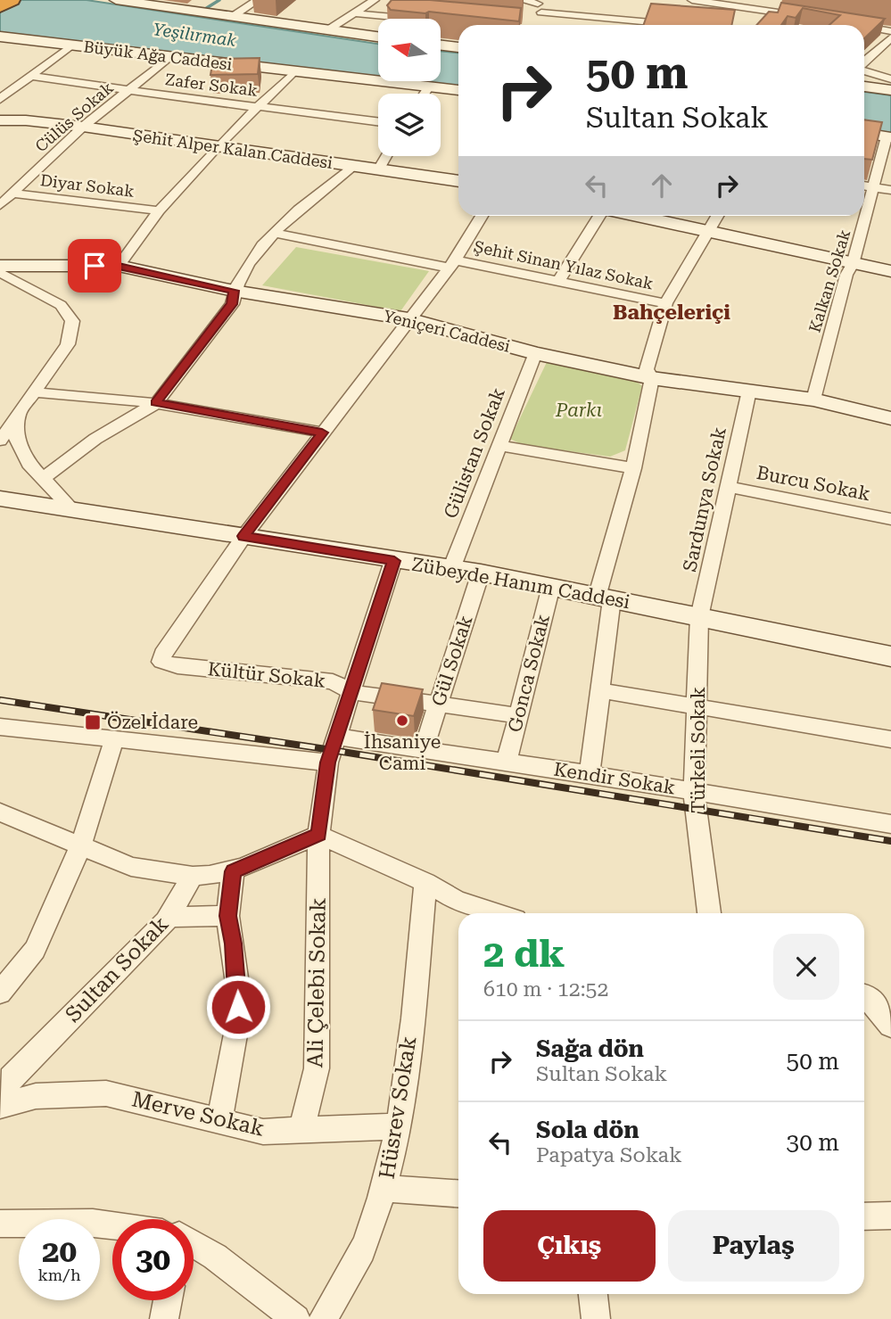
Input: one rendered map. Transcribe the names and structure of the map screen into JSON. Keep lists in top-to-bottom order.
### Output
{
  "streets": {
    "street": [
      "Büyük Ağa Caddesi",
      "Zafer Sokak",
      "Cülüs Sokak",
      "Şehit Alper Kalan Caddesi",
      "Diyar Sokak",
      "Şehit Sinan Yılaz Sokak",
      "Kalkan Sokak",
      "Yeniçeri Caddesi",
      "Gülistan Sokak",
      "Burcu Sokak",
      "Sardunya Sokak",
      "Zübeyde Hanım Caddesi",
      "Gül Sokak",
      "Gonca Sokak",
      "Kültür Sokak",
      "Türkeli Sokak",
      "Kendir Sokak",
      "Sultan Sokak",
      "Ali Çelebi Sokak",
      "Hüsrev Sokak",
      "Merve Sokak"
    ]
  },
  "crossings": [
    ["Büyük Ağa Caddesi", "Cülüs Sokak"],
    ["Zafer Sokak", "Cülüs Sokak"],
    ["Cülüs Sokak", "Şehit Alper Kalan Caddesi"],
    ["Cülüs Sokak", "Diyar Sokak"],
    ["Kalkan Sokak", "Yeniçeri Caddesi"],
    ["Yeniçeri Caddesi", "Gülistan Sokak"],
    ["Yeniçeri Caddesi", "Sardunya Sokak"],
    ["Gülistan Sokak", "Zübeyde Hanım Caddesi"],
    ["Burcu Sokak", "Sardunya Sokak"],
    ["Sardunya Sokak", "Zübeyde Hanım Caddesi"],
    ["Sardunya Sokak", "Türkeli Sokak"],
    ["Zübeyde Hanım Caddesi", "Gül Sokak"],
    ["Zübeyde Hanım Caddesi", "Gonca Sokak"],
    ["Zübeyde Hanım Caddesi", "Kültür Sokak"],
    ["Zübeyde Hanım Caddesi", "Türkeli Sokak"],
    ["Zübeyde Hanım Caddesi", "Ali Çelebi Sokak"],
    ["Gül Sokak", "Kültür Sokak"],
    ["Gül Sokak", "Kendir Sokak"],
    ["Gonca Sokak", "Kültür Sokak"],
    ["Gonca Sokak", "Kendir Sokak"],
    ["Kültür Sokak", "Ali Çelebi Sokak"],
    ["Türkeli Sokak", "Kendir Sokak"],
    ["Kendir Sokak", "Ali Çelebi Sokak"],
    ["Sultan Sokak", "Merve Sokak"],
    ["Ali Çelebi Sokak", "Merve Sokak"],
    ["Hüsrev Sokak", "Merve Sokak"]
  ],
  "districts": ["Bahçeleriçi"],
  "water": ["Yeşilırmak"],
  "parks": ["Parkı"],
  "places": {
    "other": ["İhsaniye Cami"],
    "transit": ["Özel İdare"]
  },
  "north": "left",
  "page": {
    "turn": ["50 m", "Sultan Sokak"],
    "heading": ["2 dk", "610 m · 12:52"],
    "list": [
      {
        "name": "Sağa dön",
        "note": "Sultan Sokak",
        "value": "50 m"
      },
      {
        "name": "Sola dön",
        "note": "Papatya Sokak",
        "value": "30 m"
      }
    ],
    "buttons": ["Çıkış", "Paylaş"],
    "speed": "20 km/h",
    "limit": "30"
  }
}
